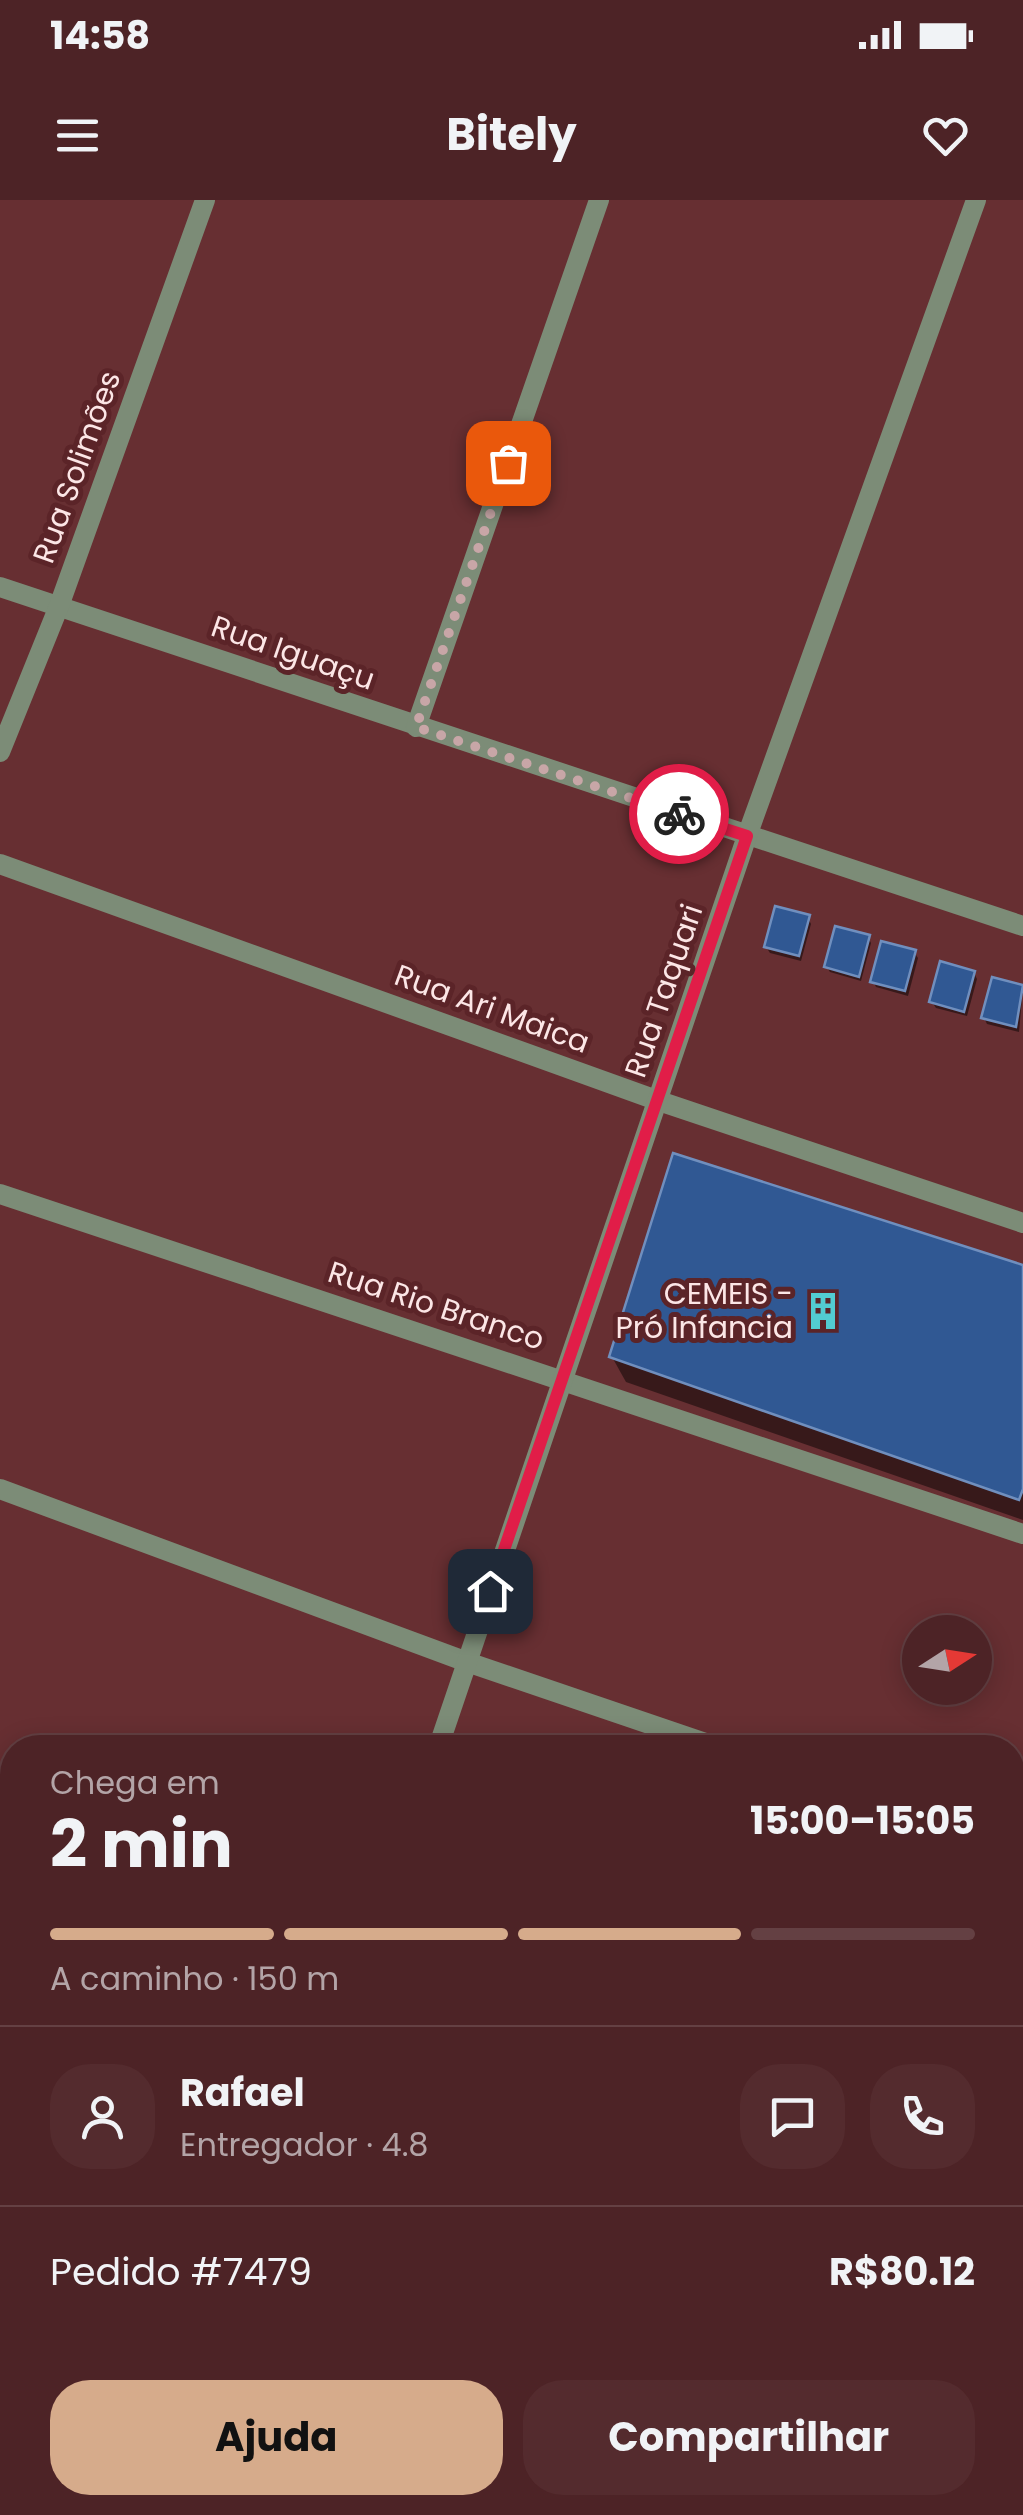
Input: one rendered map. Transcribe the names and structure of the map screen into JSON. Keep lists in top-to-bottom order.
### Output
{
  "streets": {
    "street": [
      "Rua Solimões",
      "Rua Iguaçu",
      "Rua Taquari",
      "Rua Ari Maica",
      "Rua Rio Branco"
    ]
  },
  "crossings": [
    ["Rua Solimões", "Rua Iguaçu"],
    ["Rua Iguaçu", "Rua Taquari"],
    ["Rua Taquari", "Rua Ari Maica"],
    ["Rua Taquari", "Rua Rio Branco"]
  ],
  "places": {
    "building": ["CEMEIS - Pró Infancia"]
  },
  "north": "right",
  "page": {
    "status": "14:58",
    "header": "Bitely",
    "heading": ["2 min", "Chega em", "15:00–15:05"],
    "panel": [
      "Rafael",
      "Entregador · 4.8",
      "Pedido #7479",
      "R$80.12"
    ],
    "bar": "A caminho · 150 m",
    "buttons": ["Ajuda", "Compartilhar"]
  }
}
